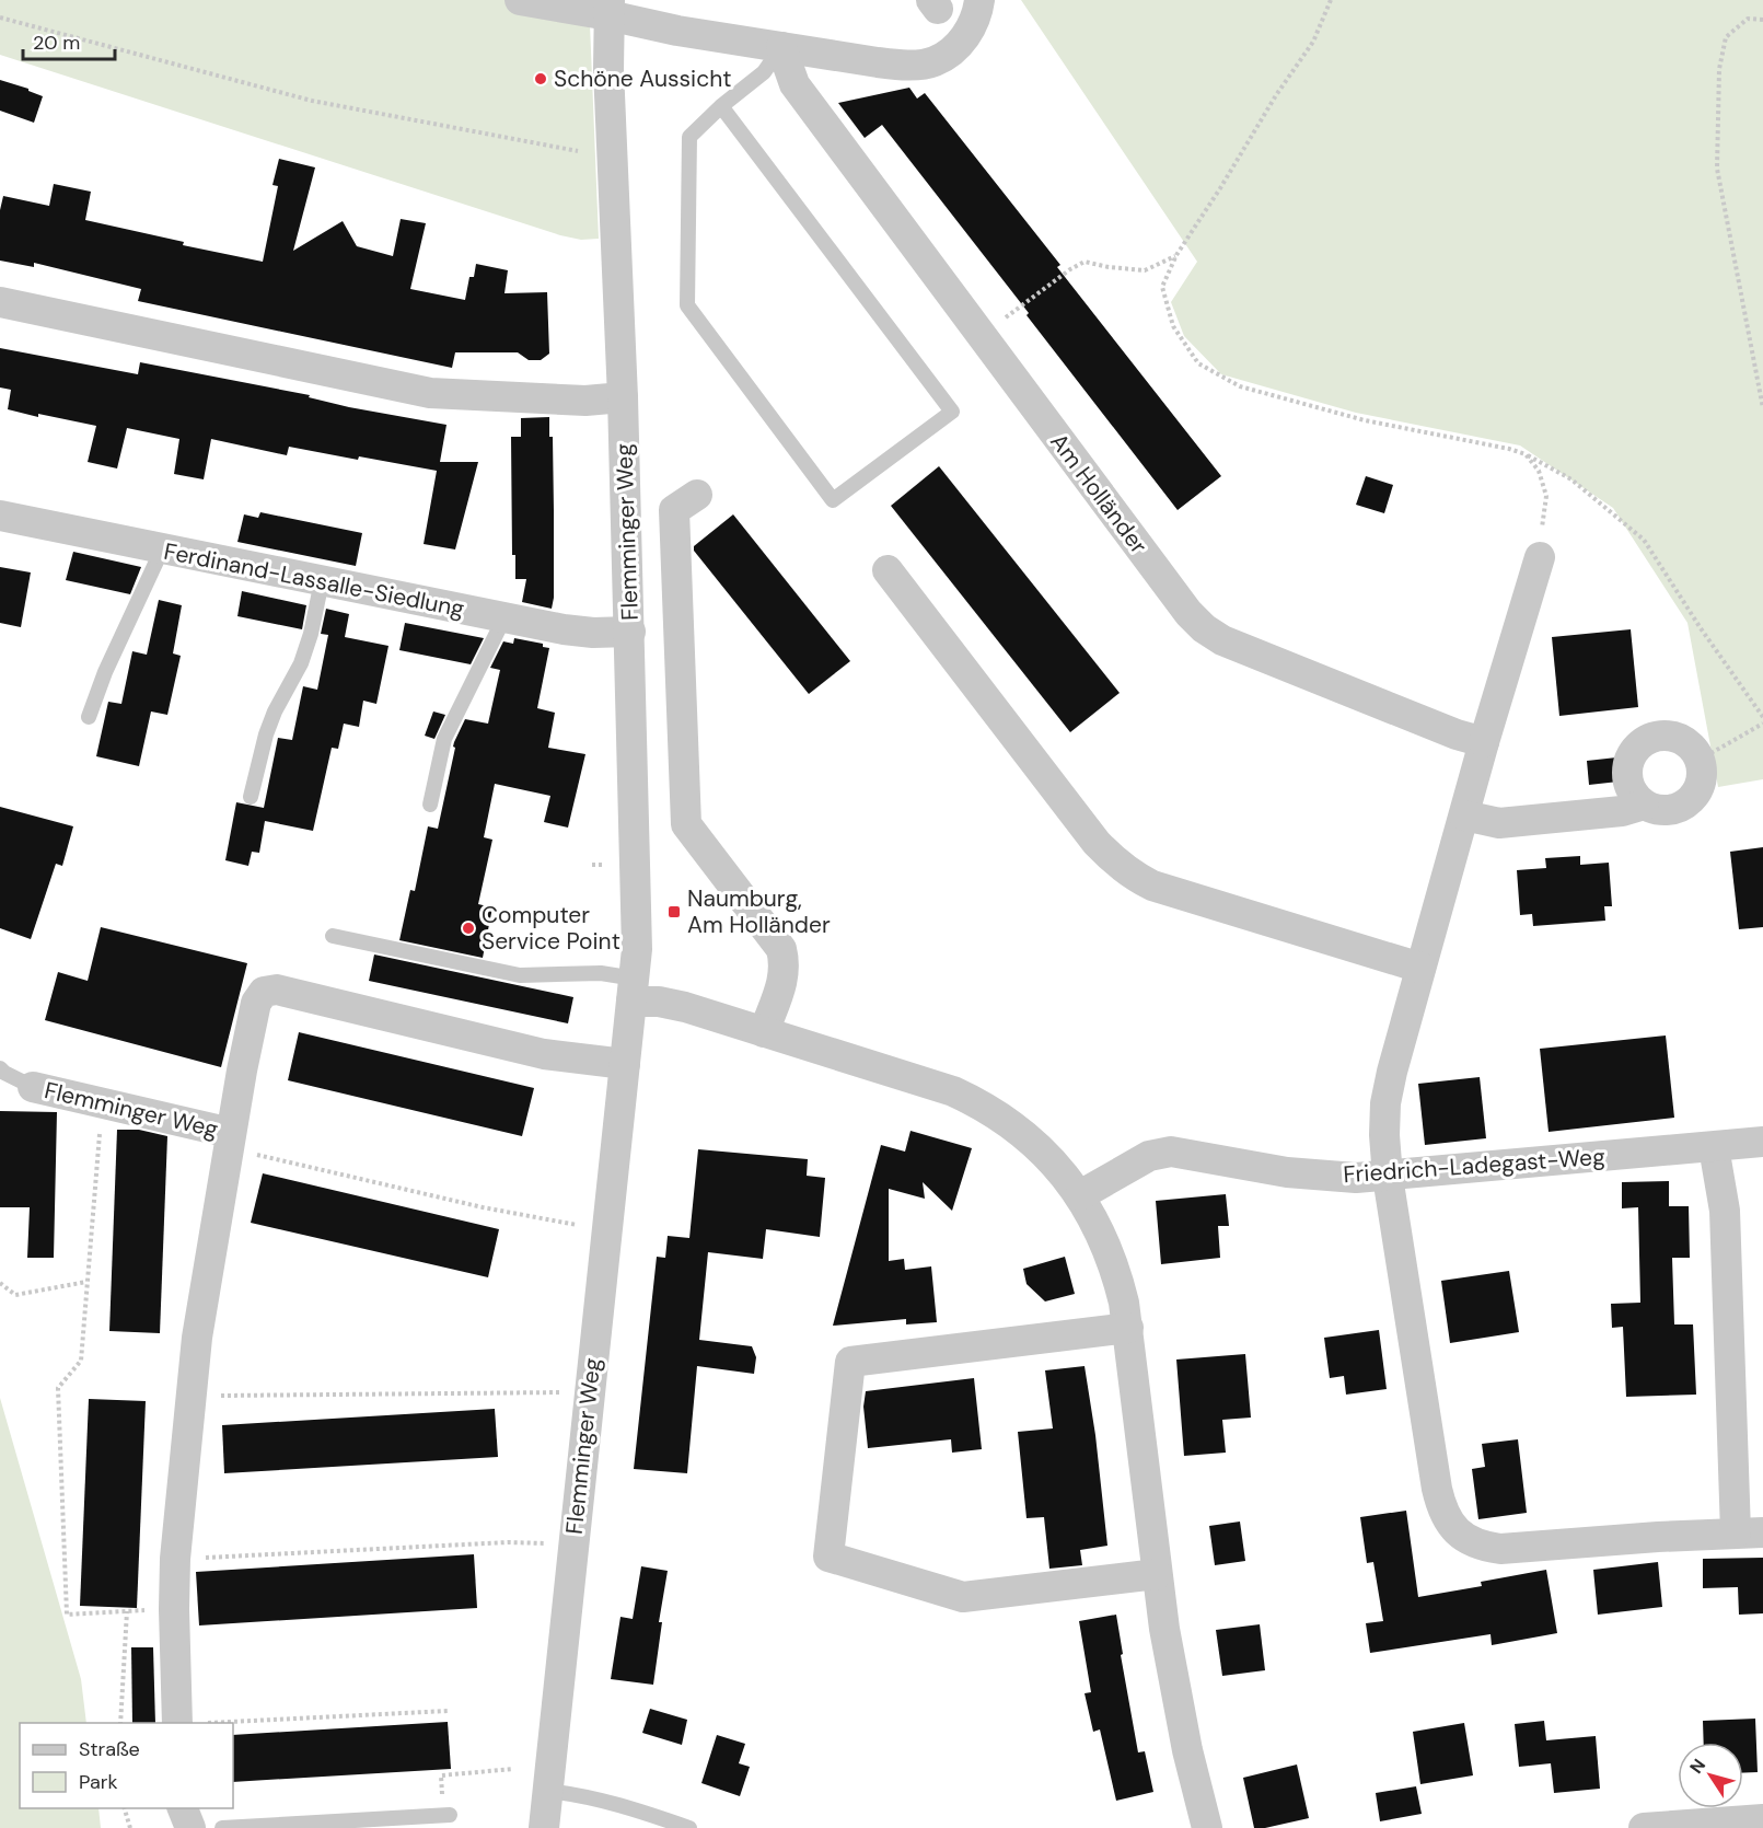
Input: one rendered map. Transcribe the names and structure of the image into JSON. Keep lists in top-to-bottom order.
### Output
{
  "streets": {
    "street": [
      "Am Holländer",
      "Flemminger Weg",
      "Ferdinand-Lassalle-Siedlung",
      "Friedrich-Ladegast-Weg"
    ]
  },
  "crossings": [
    ["Flemminger Weg", "Ferdinand-Lassalle-Siedlung"]
  ],
  "places": {
    "other": ["Schöne Aussicht", "Computer Service Point"],
    "transit": ["Naumburg, Am Holländer"]
  },
  "legend": ["Straße", "Park"],
  "scale_bar": "20 m",
  "north": "top left"
}
